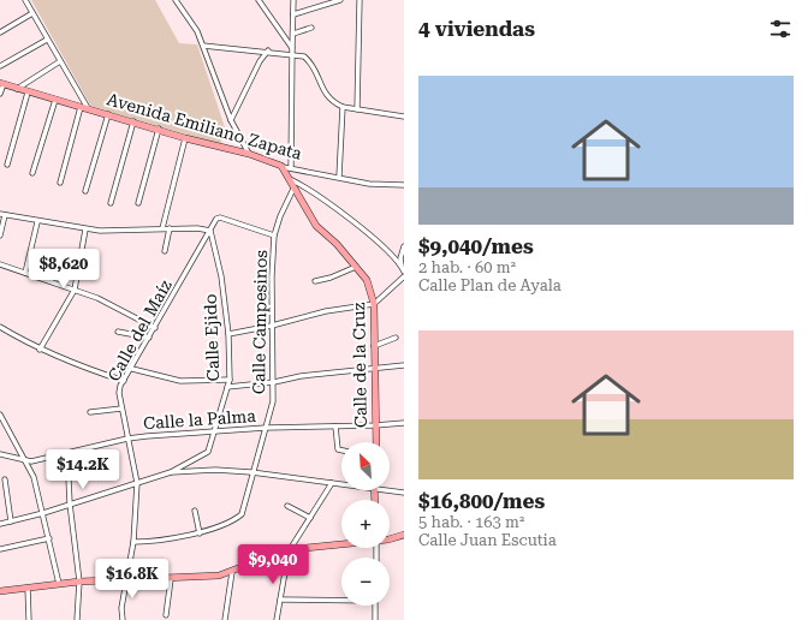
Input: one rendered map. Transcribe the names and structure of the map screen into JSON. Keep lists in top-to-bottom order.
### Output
{
  "streets": {
    "main road": ["Avenida Emiliano Zapata", "Calle de la Cruz"],
    "street": [
      "Calle Campesinos",
      "Calle del Maíz",
      "Calle Ejido",
      "Calle la Palma"
    ]
  },
  "crossings": [
    ["Avenida Emiliano Zapata", "Calle de la Cruz"],
    ["Calle Campesinos", "Calle del Maíz"],
    ["Calle Campesinos", "Calle de la Cruz"],
    ["Calle Campesinos", "Calle la Palma"],
    ["Calle del Maíz", "Calle Ejido"],
    ["Calle del Maíz", "Calle la Palma"],
    ["Calle Ejido", "Calle la Palma"],
    ["Calle de la Cruz", "Calle la Palma"]
  ],
  "north": "top left",
  "page": {
    "heading": "4 viviendas",
    "list": [
      {
        "name": "$9,040/mes",
        "note": "2 hab. · 60 m² · Calle Plan de Ayala"
      },
      {
        "name": "$16,800/mes",
        "note": "5 hab. · 163 m² · Calle Juan Escutia"
      }
    ],
    "price": [
      "$8,620",
      "$14.2K",
      "$9,040",
      "$16.8K"
    ],
    "map_buttons": ["+", "−"]
  }
}
